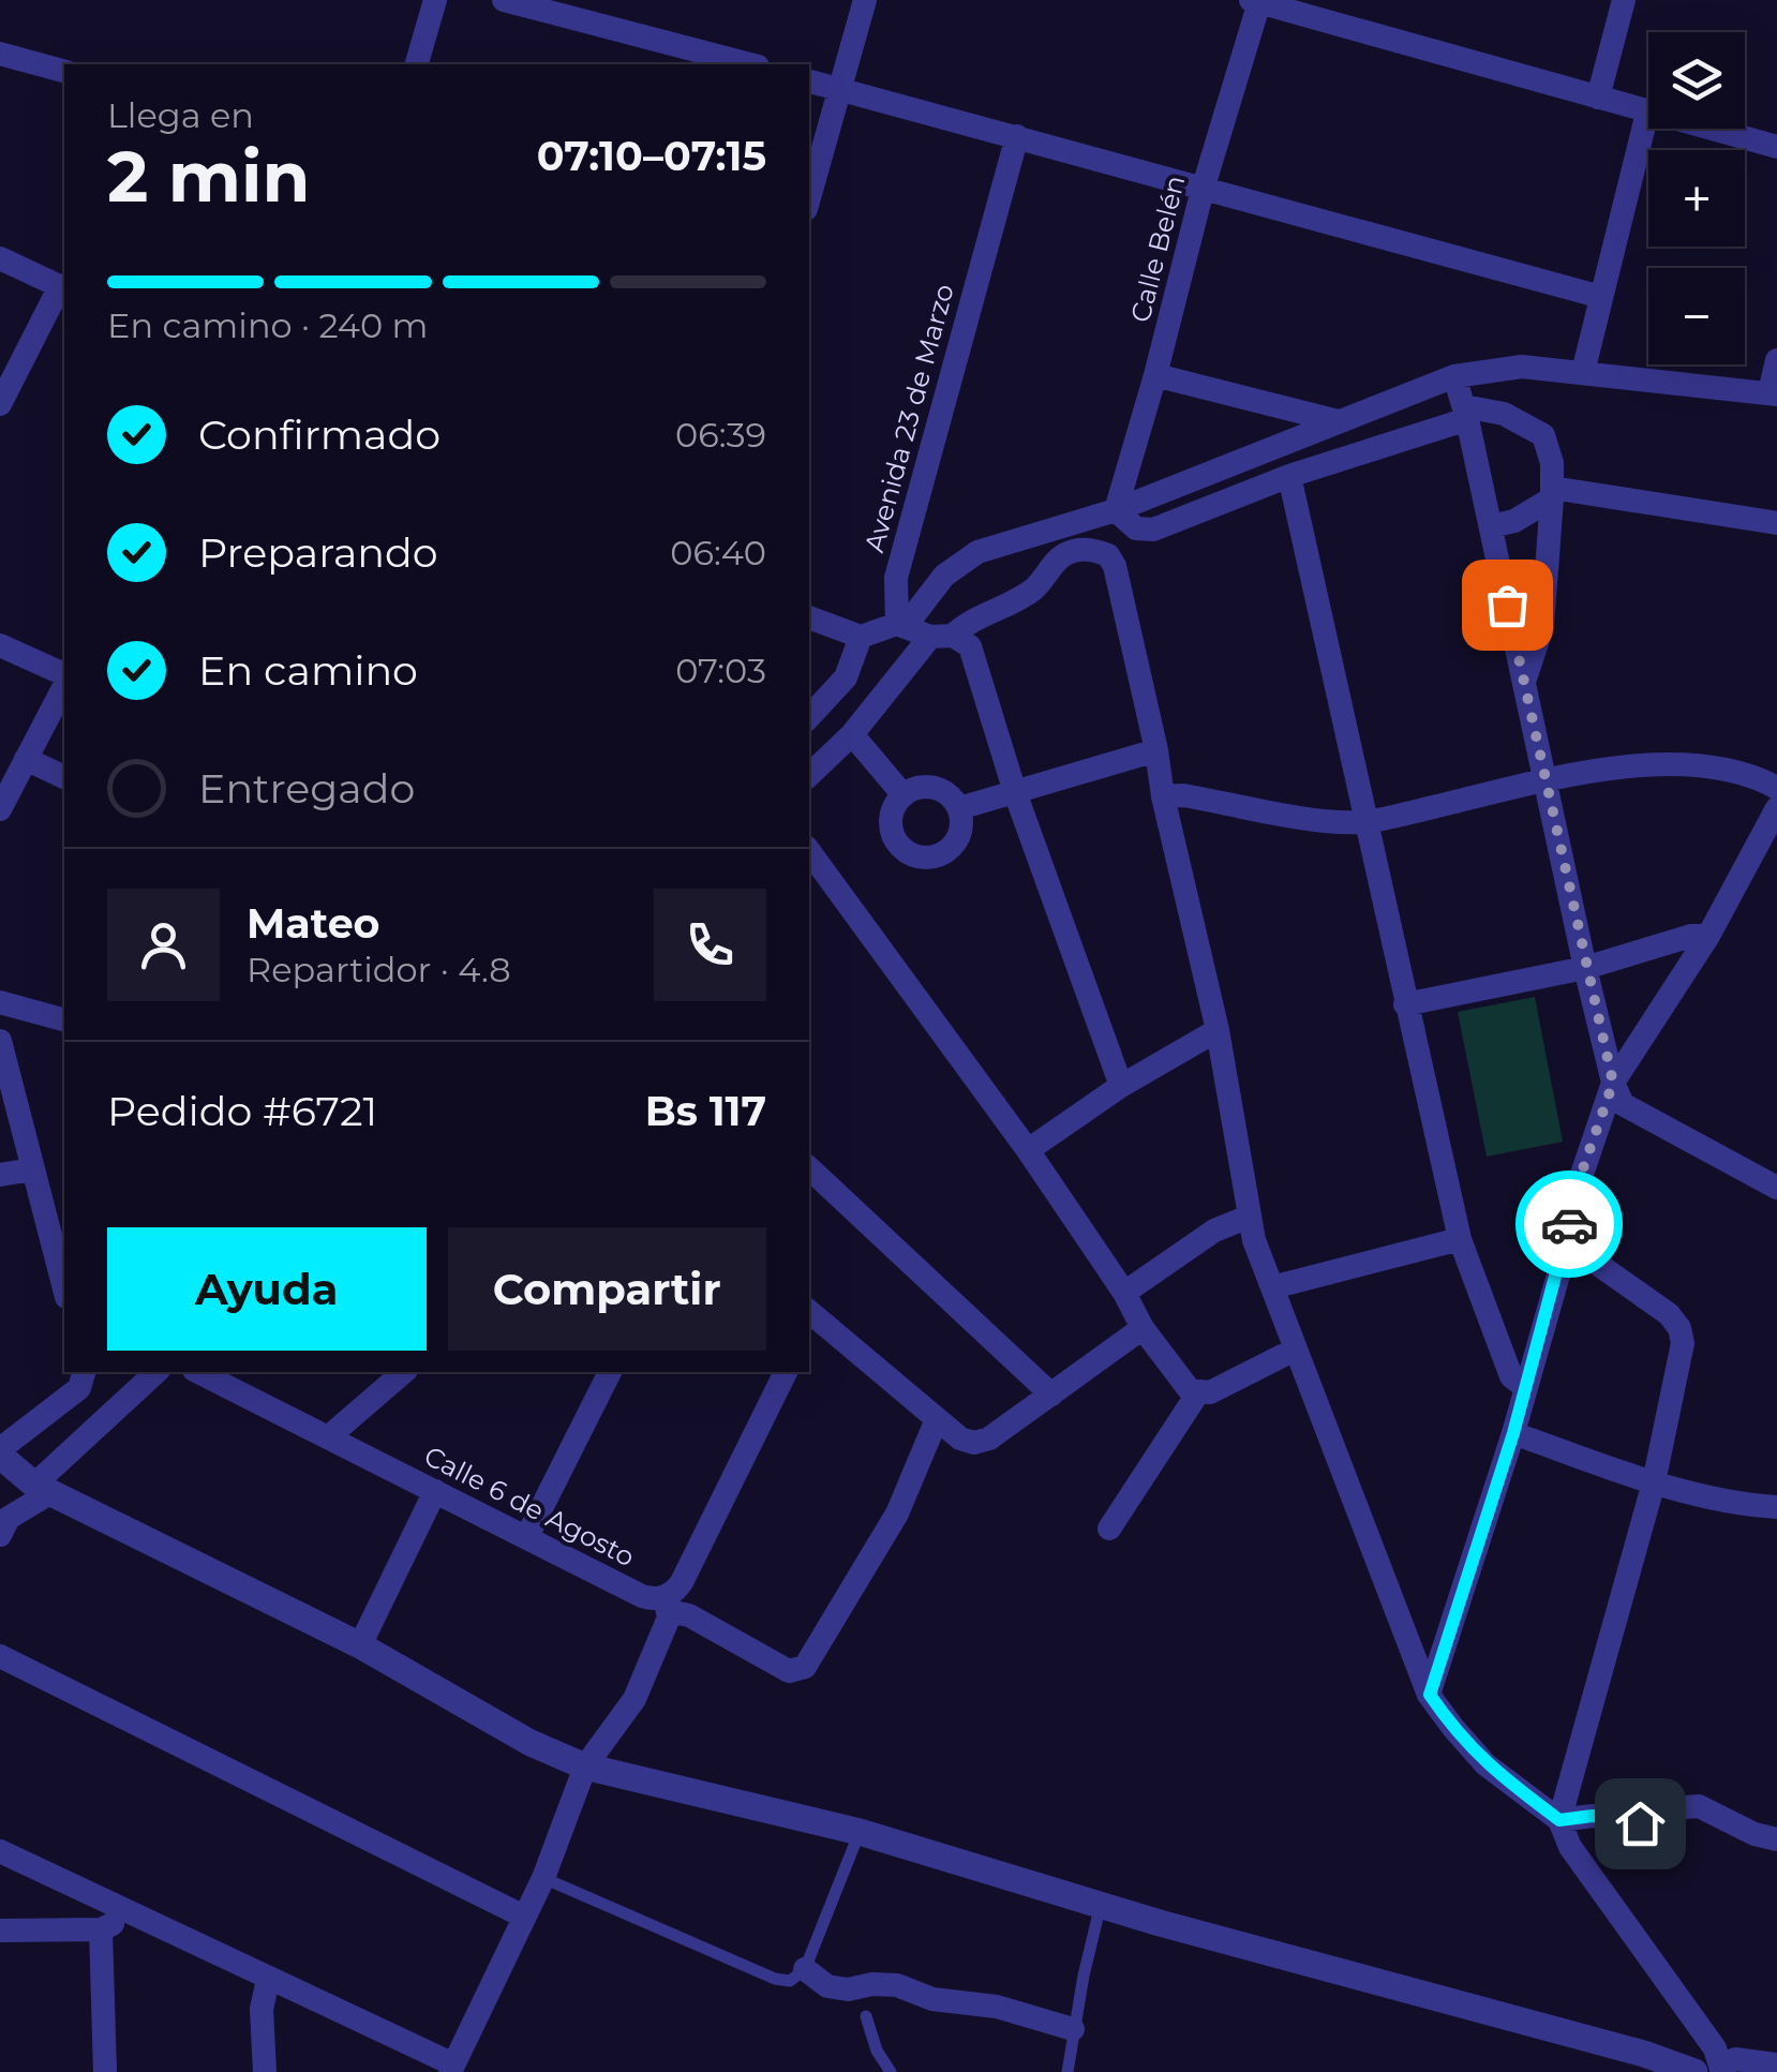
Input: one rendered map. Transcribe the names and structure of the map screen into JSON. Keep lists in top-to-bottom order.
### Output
{
  "streets": {
    "street": ["Calle Belén", "Avenida 23 de Marzo", "Calle 6 de Agosto"]
  },
  "page": {
    "map_buttons": ["+", "−"],
    "heading": ["2 min", "Llega en", "07:10–07:15"],
    "panel": [
      "Mateo",
      "Repartidor · 4.8",
      "Pedido #6721",
      "Bs 117"
    ],
    "bar": "En camino · 240 m",
    "list": [
      ["Confirmado", "06:39"],
      ["Preparando", "06:40"],
      ["En camino", "07:03"],
      "Entregado"
    ],
    "buttons": ["Ayuda", "Compartir"]
  }
}
